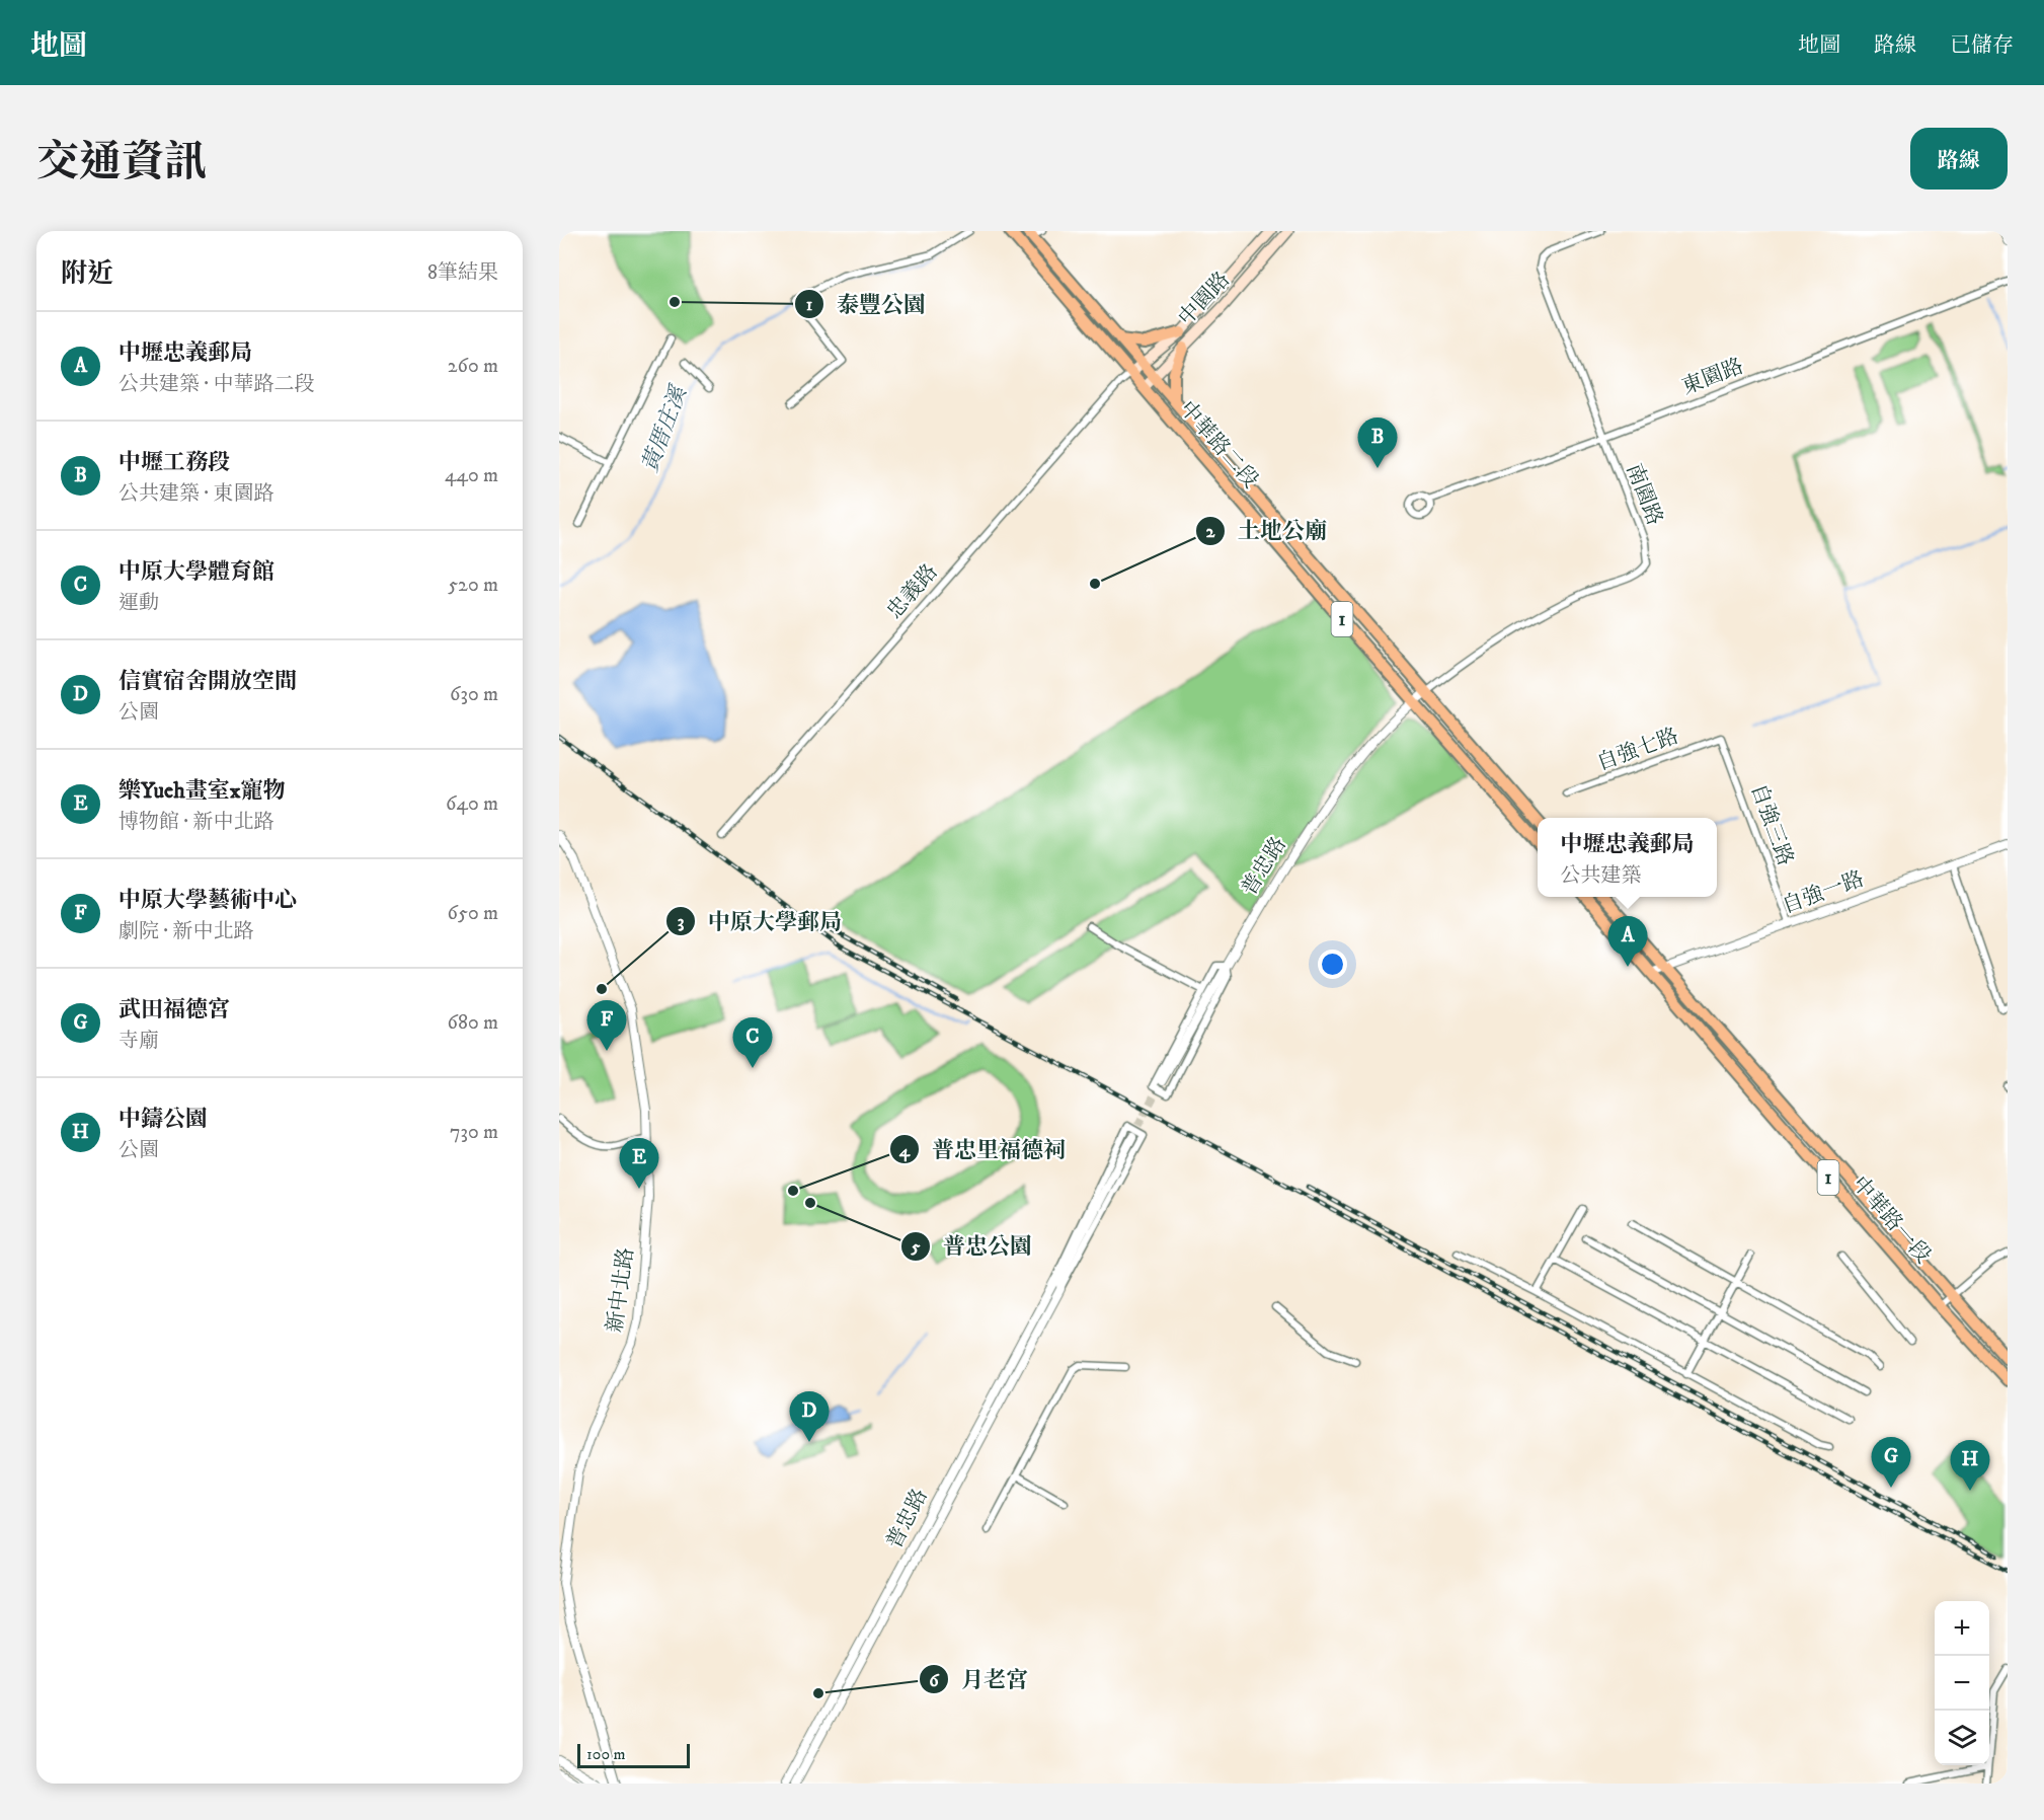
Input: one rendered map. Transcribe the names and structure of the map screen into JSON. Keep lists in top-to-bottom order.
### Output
{
  "streets": {
    "main road": [
      "中園路",
      "中華路二段",
      "1",
      "中華路一段"
    ],
    "street": [
      "東園路",
      "南園路",
      "忠義路",
      "自強七路",
      "自強三路",
      "普忠路",
      "自強一路",
      "新中北路"
    ]
  },
  "crossings": [
    ["中園路", "中華路二段"],
    ["中園路", "忠義路"],
    ["東園路", "南園路"],
    ["中華路二段", "南園路"],
    ["中華路二段", "忠義路"],
    ["中華路二段", "普忠路"],
    ["南園路", "普忠路"],
    ["1", "自強一路"],
    ["1", "中華路一段"],
    ["自強七路", "自強三路"],
    ["自強三路", "自強一路"],
    ["自強一路", "中華路一段"]
  ],
  "water": ["黃厝庄溪"],
  "places": [
    "泰豐公園",
    "土地公廟",
    "中原大學郵局",
    "普忠里福德祠",
    "普忠公園",
    "月老宮"
  ],
  "scale_bar": "100 m",
  "page": {
    "header": "地圖",
    "nav": ["地圖", "路線", "已儲存"],
    "title": "交通資訊",
    "buttons": "路線",
    "heading": ["附近", "8筆結果"],
    "list": [
      {
        "mark": "A",
        "name": "中壢忠義郵局",
        "note": "公共建築 · 中華路二段",
        "value": "260 m"
      },
      {
        "mark": "B",
        "name": "中壢工務段",
        "note": "公共建築 · 東園路",
        "value": "440 m"
      },
      {
        "mark": "C",
        "name": "中原大學體育館",
        "note": "運動",
        "value": "520 m"
      },
      {
        "mark": "D",
        "name": "信實宿舍開放空間",
        "note": "公園",
        "value": "630 m"
      },
      {
        "mark": "E",
        "name": "樂Yueh畫室x寵物",
        "note": "博物館 · 新中北路",
        "value": "640 m"
      },
      {
        "mark": "F",
        "name": "中原大學藝術中心",
        "note": "劇院 · 新中北路",
        "value": "650 m"
      },
      {
        "mark": "G",
        "name": "武田福德宮",
        "note": "寺廟",
        "value": "680 m"
      },
      {
        "mark": "H",
        "name": "中鑄公園",
        "note": "公園",
        "value": "730 m"
      }
    ],
    "pins": [
      "B",
      "A",
      "F",
      "C",
      "E",
      "D",
      "G",
      "H"
    ],
    "popup": ["中壢忠義郵局", "公共建築"],
    "map_buttons": ["+", "−"],
    "scale": "100 m"
  }
}
